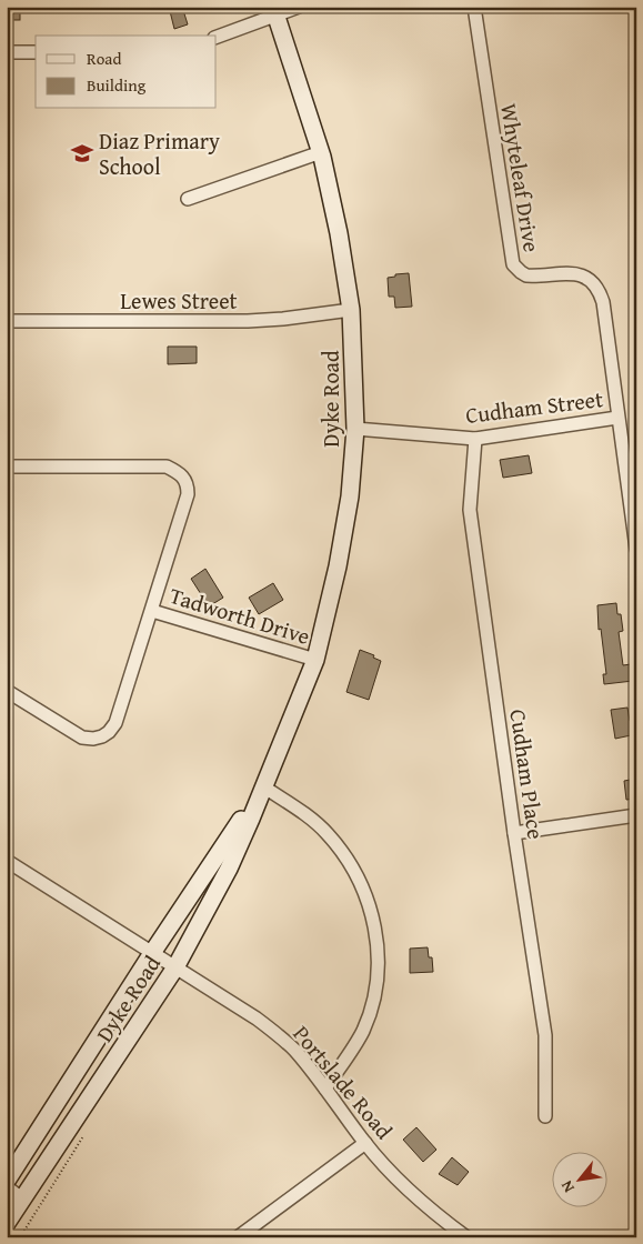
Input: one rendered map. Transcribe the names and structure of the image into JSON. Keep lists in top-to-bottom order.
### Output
{
  "streets": {
    "street": [
      "Whyteleaf Drive",
      "Lewes Street",
      "Dyke Road",
      "Cudham Street",
      "Tadworth Drive",
      "Cudham Place",
      "Portslade Road"
    ]
  },
  "crossings": [
    ["Whyteleaf Drive", "Cudham Street"],
    ["Lewes Street", "Dyke Road"],
    ["Dyke Road", "Cudham Street"],
    ["Dyke Road", "Tadworth Drive"],
    ["Dyke Road", "Portslade Road"],
    ["Cudham Street", "Cudham Place"]
  ],
  "places": {
    "school or university": ["Diaz Primary School"]
  },
  "legend": ["Road", "Building"],
  "north": "bottom left"
}
